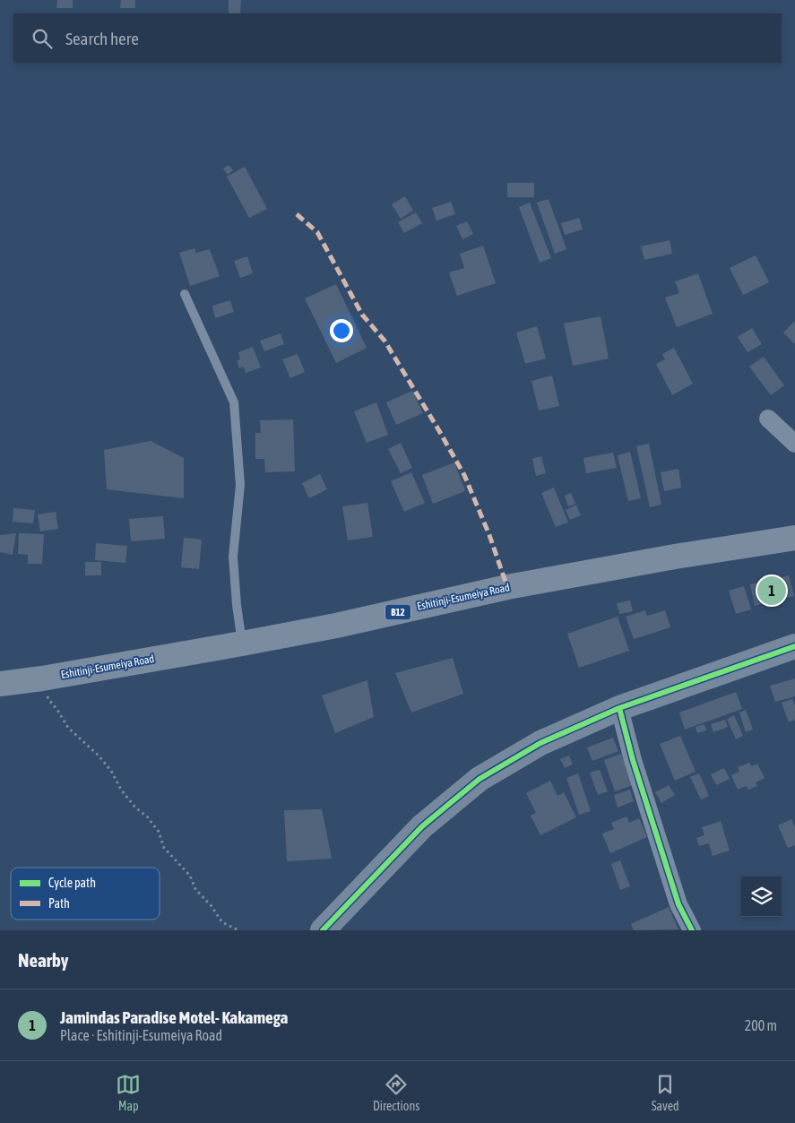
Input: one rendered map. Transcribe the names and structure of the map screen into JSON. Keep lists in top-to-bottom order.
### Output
{
  "streets": {
    "highway": ["Eshitinji-Esumeiya Road", "B12"]
  },
  "legend": ["Cycle path", "Path"],
  "page": {
    "search": "Search here",
    "pins": "1",
    "heading": "Nearby",
    "list": [
      {
        "mark": "1",
        "name": "Jamindas Paradise Motel- Kakamega",
        "note": "Place · Eshitinji-Esumeiya Road",
        "value": "200 m"
      }
    ],
    "nav": ["Map", "Directions", "Saved"]
  }
}
